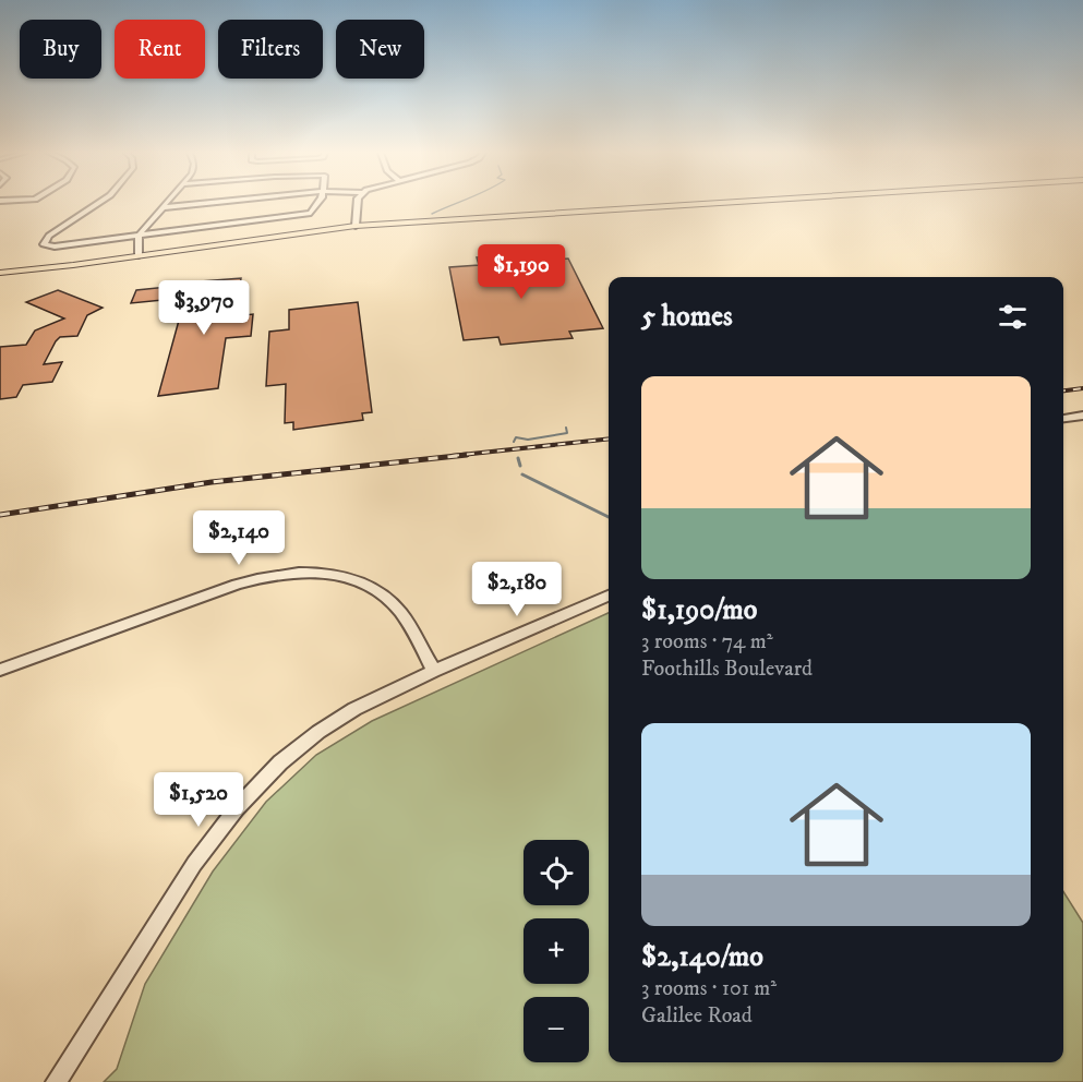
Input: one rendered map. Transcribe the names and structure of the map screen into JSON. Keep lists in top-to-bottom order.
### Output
{
  "page": {
    "chip": [
      "Buy",
      "Rent",
      "Filters",
      "New"
    ],
    "price": [
      "$1,190",
      "$3,970",
      "$2,140",
      "$2,180",
      "$1,520"
    ],
    "heading": "5 homes",
    "list": [
      {
        "name": "$1,190/mo",
        "note": "3 rooms · 74 m² · Foothills Boulevard"
      },
      {
        "name": "$2,140/mo",
        "note": "3 rooms · 101 m² · Galilee Road"
      }
    ],
    "map_buttons": ["+", "−"]
  }
}
